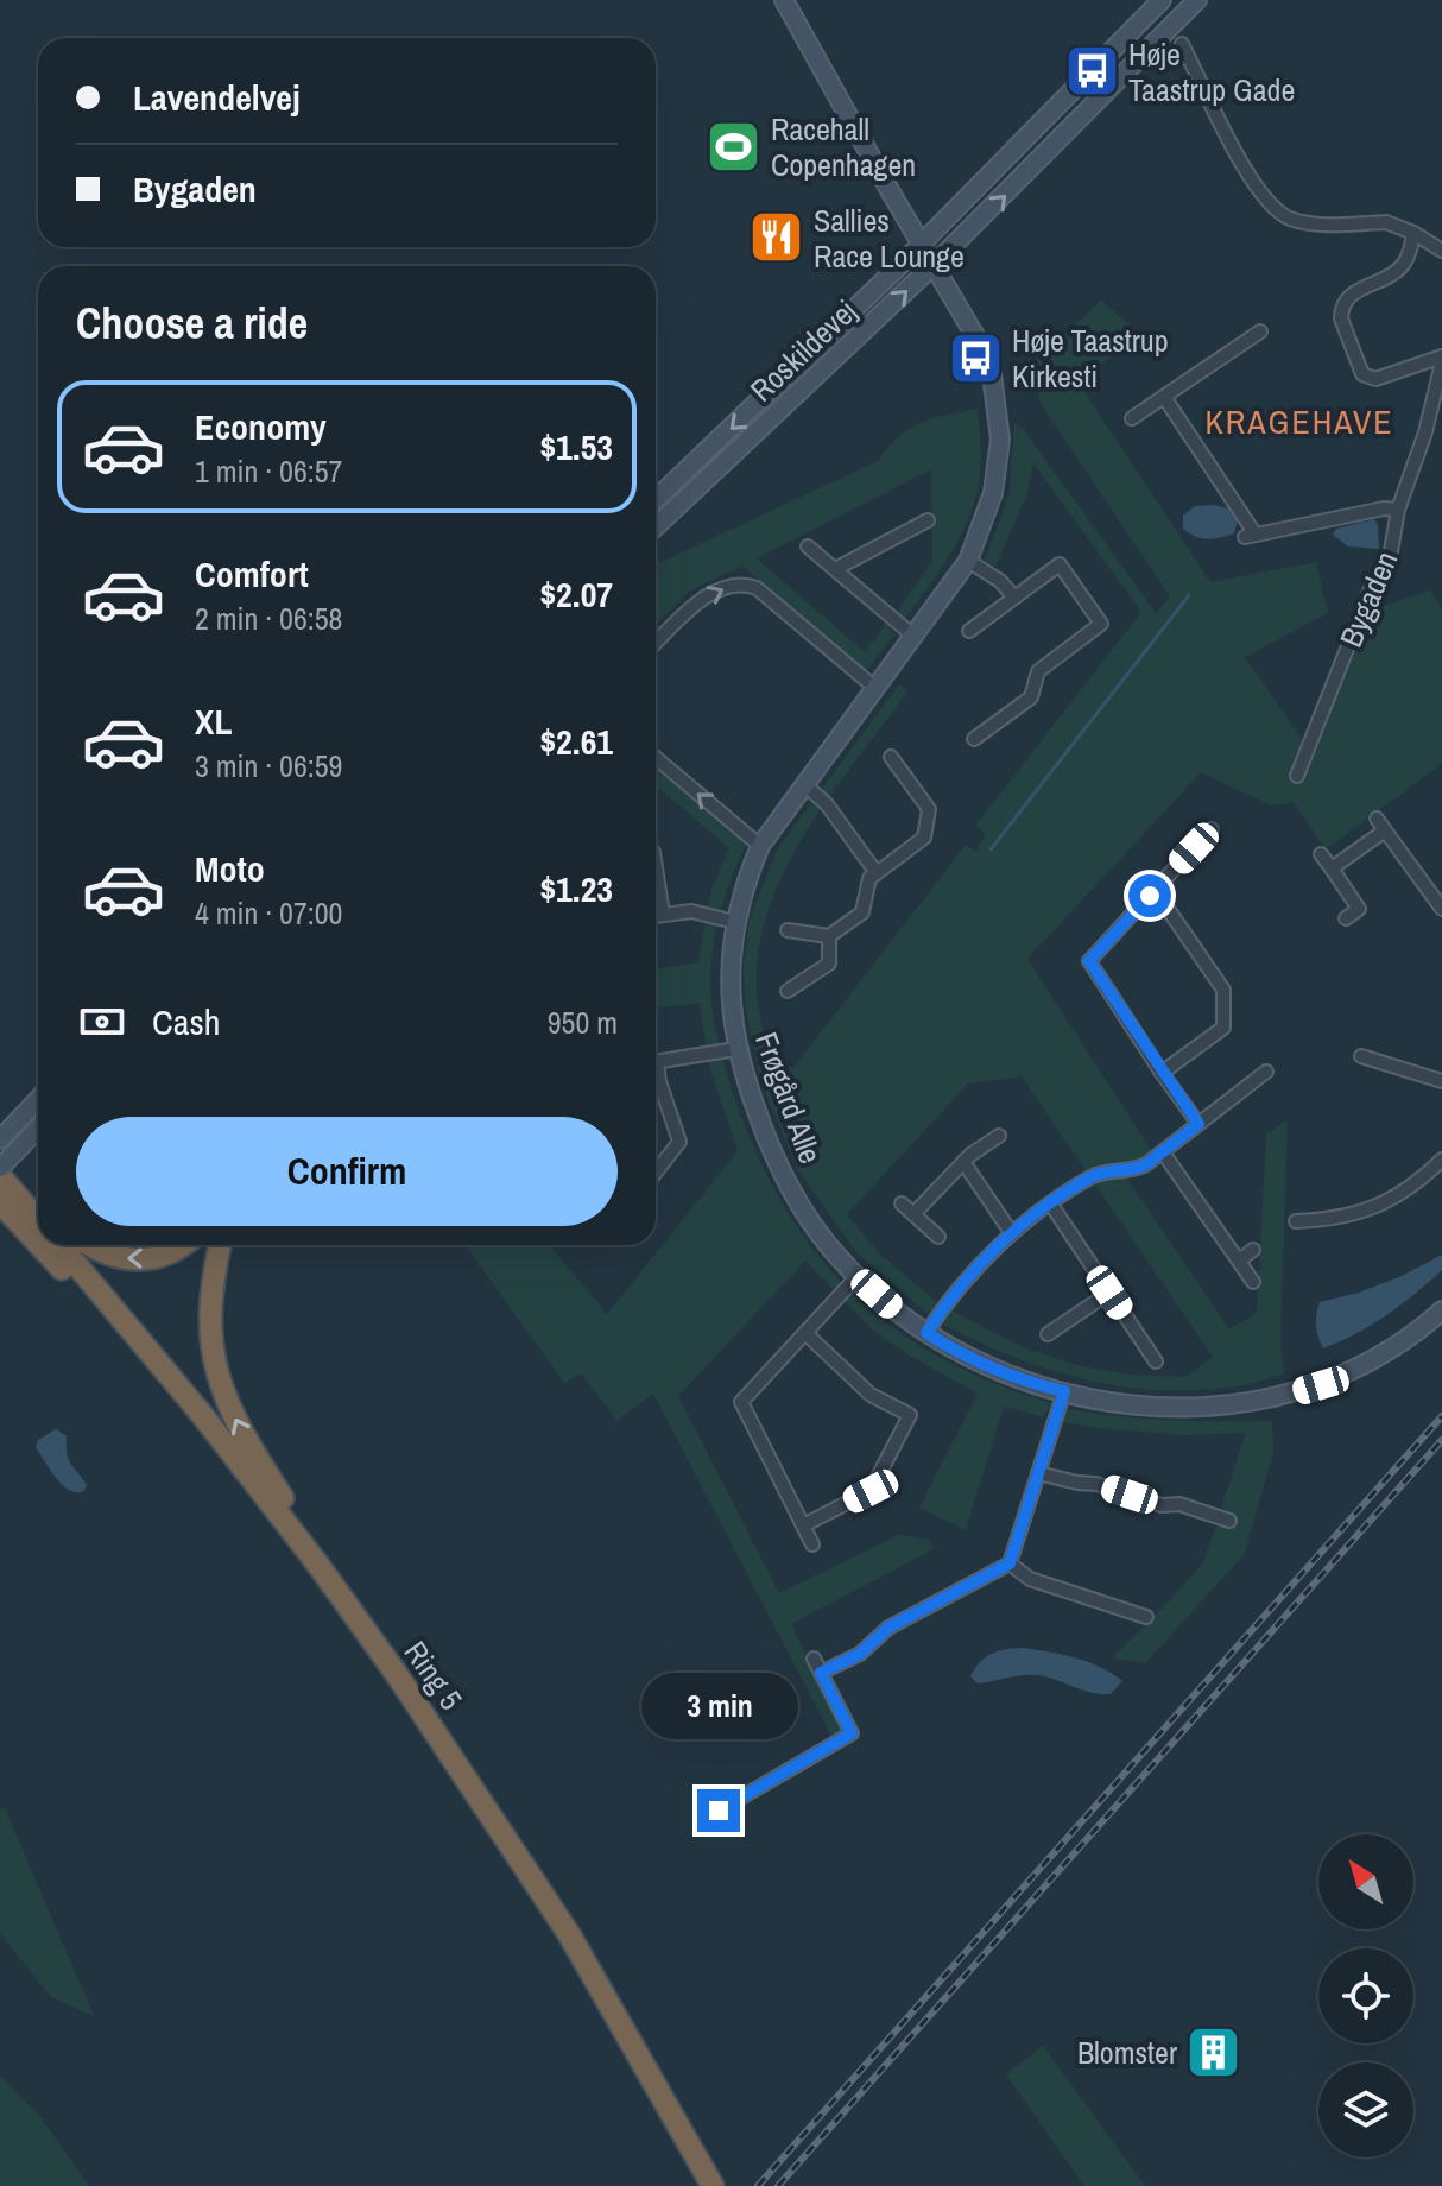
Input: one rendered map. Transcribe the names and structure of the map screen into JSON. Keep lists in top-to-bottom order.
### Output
{
  "streets": {
    "highway": ["Ring 5"],
    "street": ["Roskildevej", "Bygaden", "Frøgård Alle"]
  },
  "crossings": [
    ["Roskildevej", "Frøgård Alle"]
  ],
  "districts": ["KRAGEHAVE"],
  "places": {
    "bus stop": ["Høje Taastrup Gade", "Høje Taastrup Kirkesti"],
    "sports": ["Racehall Copenhagen"],
    "restaurant": ["Sallies Race Lounge"],
    "building": ["Blomster"]
  },
  "north": "top left",
  "page": {
    "banner": ["Lavendelvej", "Bygaden"],
    "heading": "Choose a ride",
    "list": [
      {
        "name": "Economy",
        "note": "1 min · 06:57",
        "value": "$1.53"
      },
      {
        "name": "Comfort",
        "note": "2 min · 06:58",
        "value": "$2.07"
      },
      {
        "name": "XL",
        "note": "3 min · 06:59",
        "value": "$2.61"
      },
      {
        "name": "Moto",
        "note": "4 min · 07:00",
        "value": "$1.23"
      }
    ],
    "pay": ["Cash", "950 m"],
    "buttons": "Confirm",
    "bubble": "3 min"
  }
}
